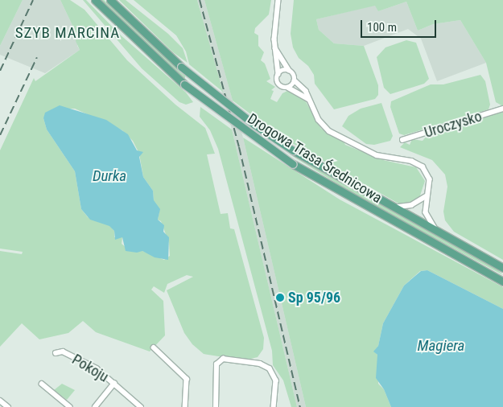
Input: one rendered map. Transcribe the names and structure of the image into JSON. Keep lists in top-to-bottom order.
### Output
{
  "streets": {
    "main road": ["Drogowa Trasa Średnicowa"],
    "street": ["Uroczysko", "Pokoju"]
  },
  "districts": ["SZYB MARCINA"],
  "water": ["Durka", "Magiera"],
  "places": ["Sp 95/96"],
  "scale_bar": "100 m"
}
